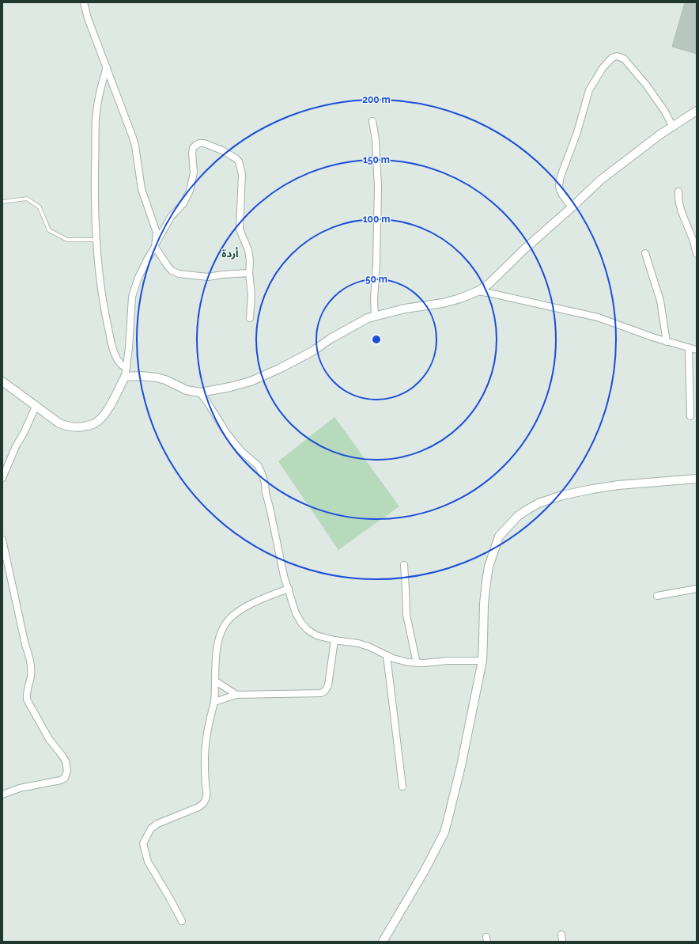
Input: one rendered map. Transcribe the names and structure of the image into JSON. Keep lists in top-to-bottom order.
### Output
{
  "districts": ["أردة"],
  "rings": [
    "200 m",
    "150 m",
    "100 m",
    "50 m"
  ]
}
